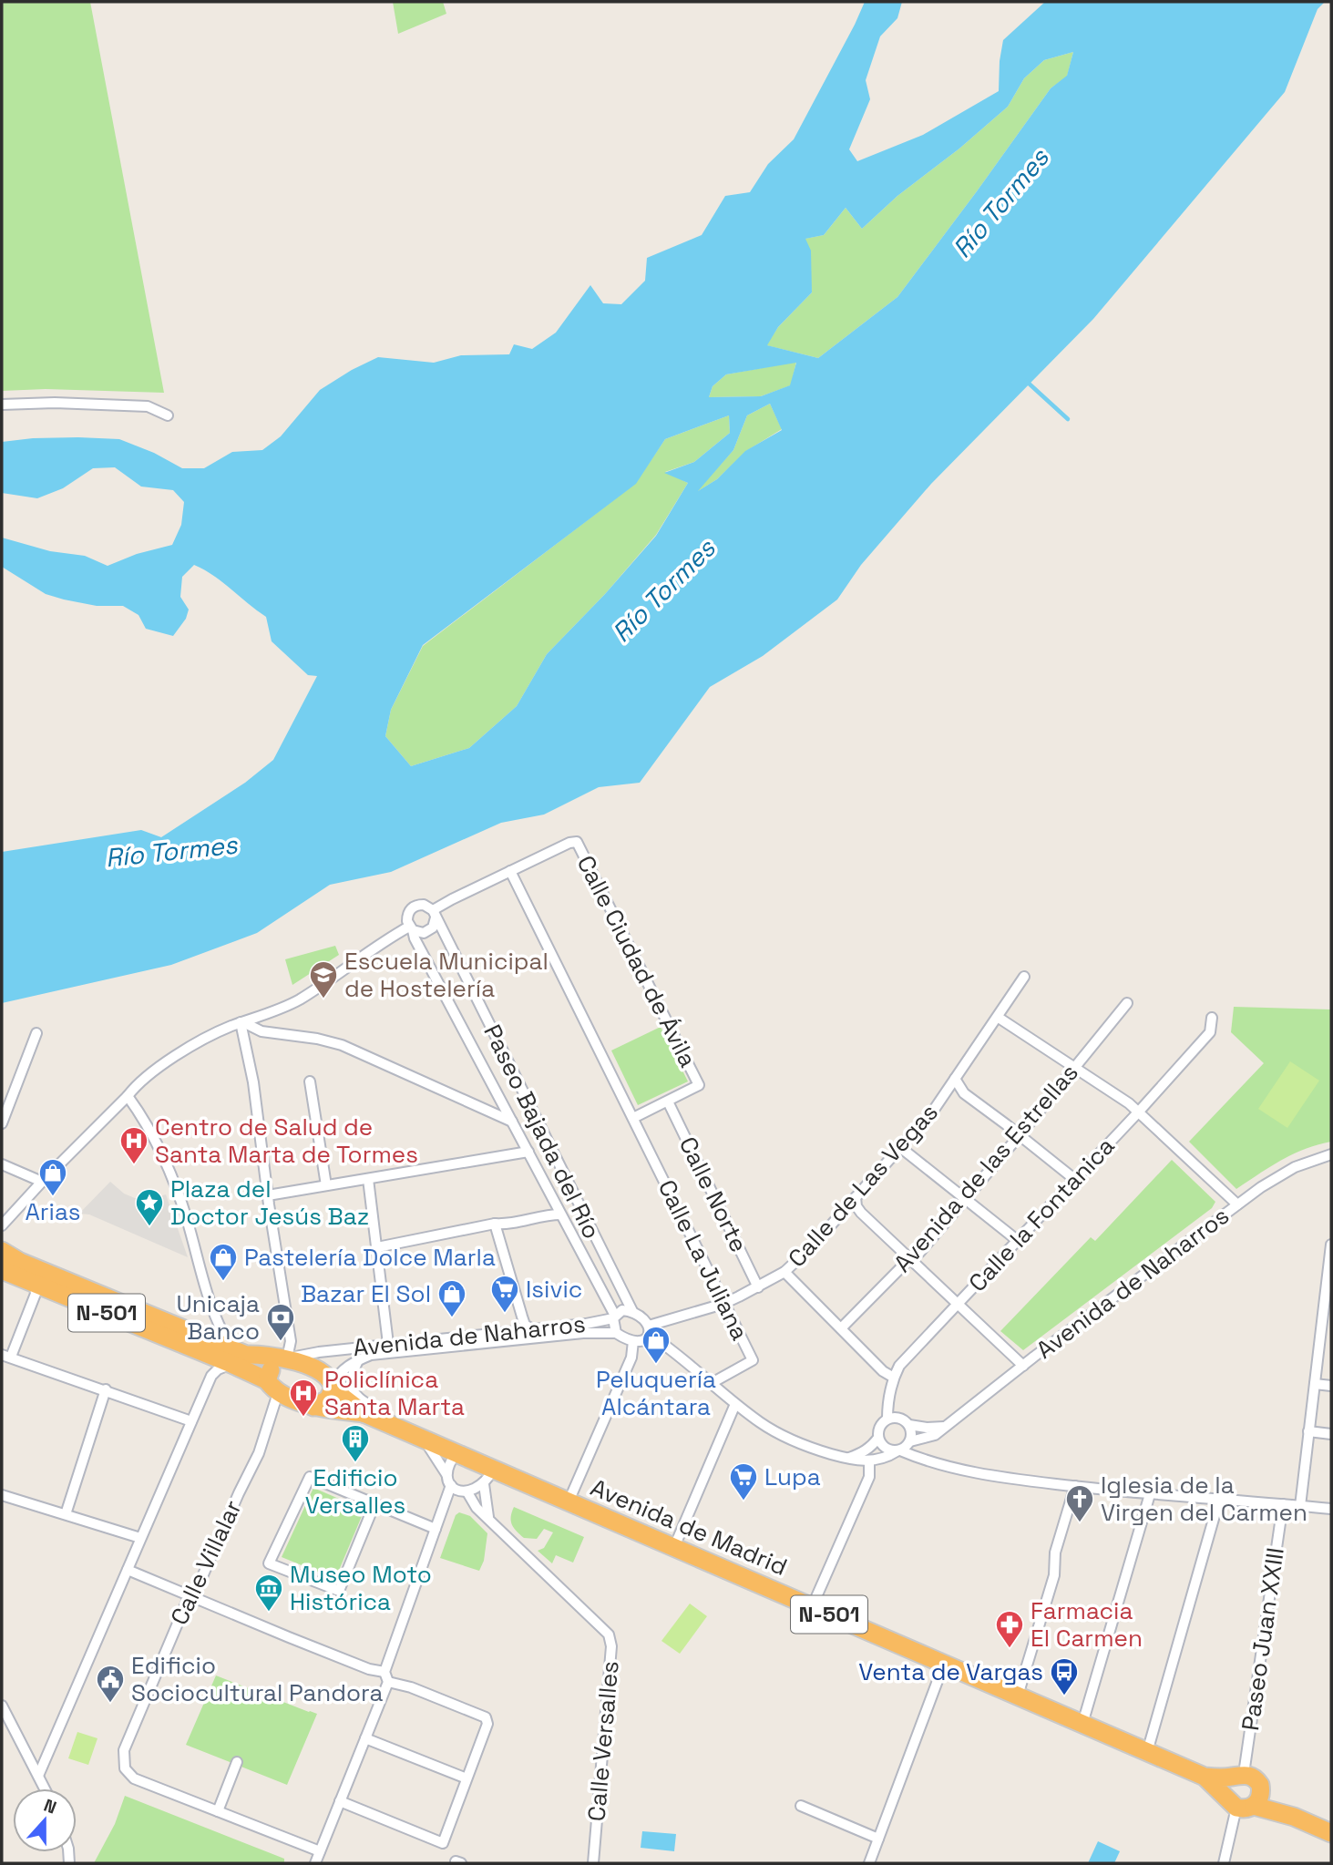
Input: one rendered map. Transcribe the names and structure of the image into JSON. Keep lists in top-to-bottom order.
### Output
{
  "streets": {
    "highway": ["N-501", "Avenida de Madrid"],
    "street": [
      "Calle Ciudad de Ávila",
      "Paseo Bajada del Río",
      "Avenida de las Estrellas",
      "Calle de Las Vegas",
      "Calle Norte",
      "Calle la Fontanica",
      "Calle La Juliana",
      "Avenida de Naharros",
      "Calle Villalar",
      "Paseo Juan XXIII",
      "Calle Versalles"
    ]
  },
  "crossings": [
    ["Calle Ciudad de Ávila", "Calle Norte"],
    ["Calle Ciudad de Ávila", "Calle La Juliana"],
    ["Paseo Bajada del Río", "Calle de Las Vegas"],
    ["Paseo Bajada del Río", "Avenida de Naharros"],
    ["Calle de Las Vegas", "Calle Norte"],
    ["Calle de Las Vegas", "Calle La Juliana"],
    ["Calle de Las Vegas", "Avenida de Naharros"],
    ["Calle la Fontanica", "Avenida de Naharros"],
    ["Avenida de Naharros", "N-501"],
    ["Avenida de Naharros", "Avenida de Madrid"],
    ["N-501", "Avenida de Madrid"],
    ["N-501", "Calle Villalar"],
    ["N-501", "Paseo Juan XXIII"],
    ["Avenida de Madrid", "Paseo Juan XXIII"]
  ],
  "water": ["Río Tormes"],
  "places": {
    "school or university": ["Escuela Municipal de Hostelería"],
    "hospital": ["Centro de Salud de Santa Marta de Tormes", "Policlínica Santa Marta"],
    "shop": [
      "Arias",
      "Pastelería Dolce Marla",
      "Bazar El Sol",
      "Peluquería Alcántara"
    ],
    "place": ["Plaza del Doctor Jesús Baz"],
    "supermarket": ["Isivic", "Lupa"],
    "bank": ["Unicaja Banco"],
    "building": ["Edificio Versalles"],
    "church": ["Iglesia de la Virgen del Carmen"],
    "museum": ["Museo Moto Histórica"],
    "pharmacy": ["Farmacia El Carmen"],
    "bus stop": ["Venta de Vargas"],
    "public building": ["Edificio Sociocultural Pandora"]
  },
  "north": "top"
}
